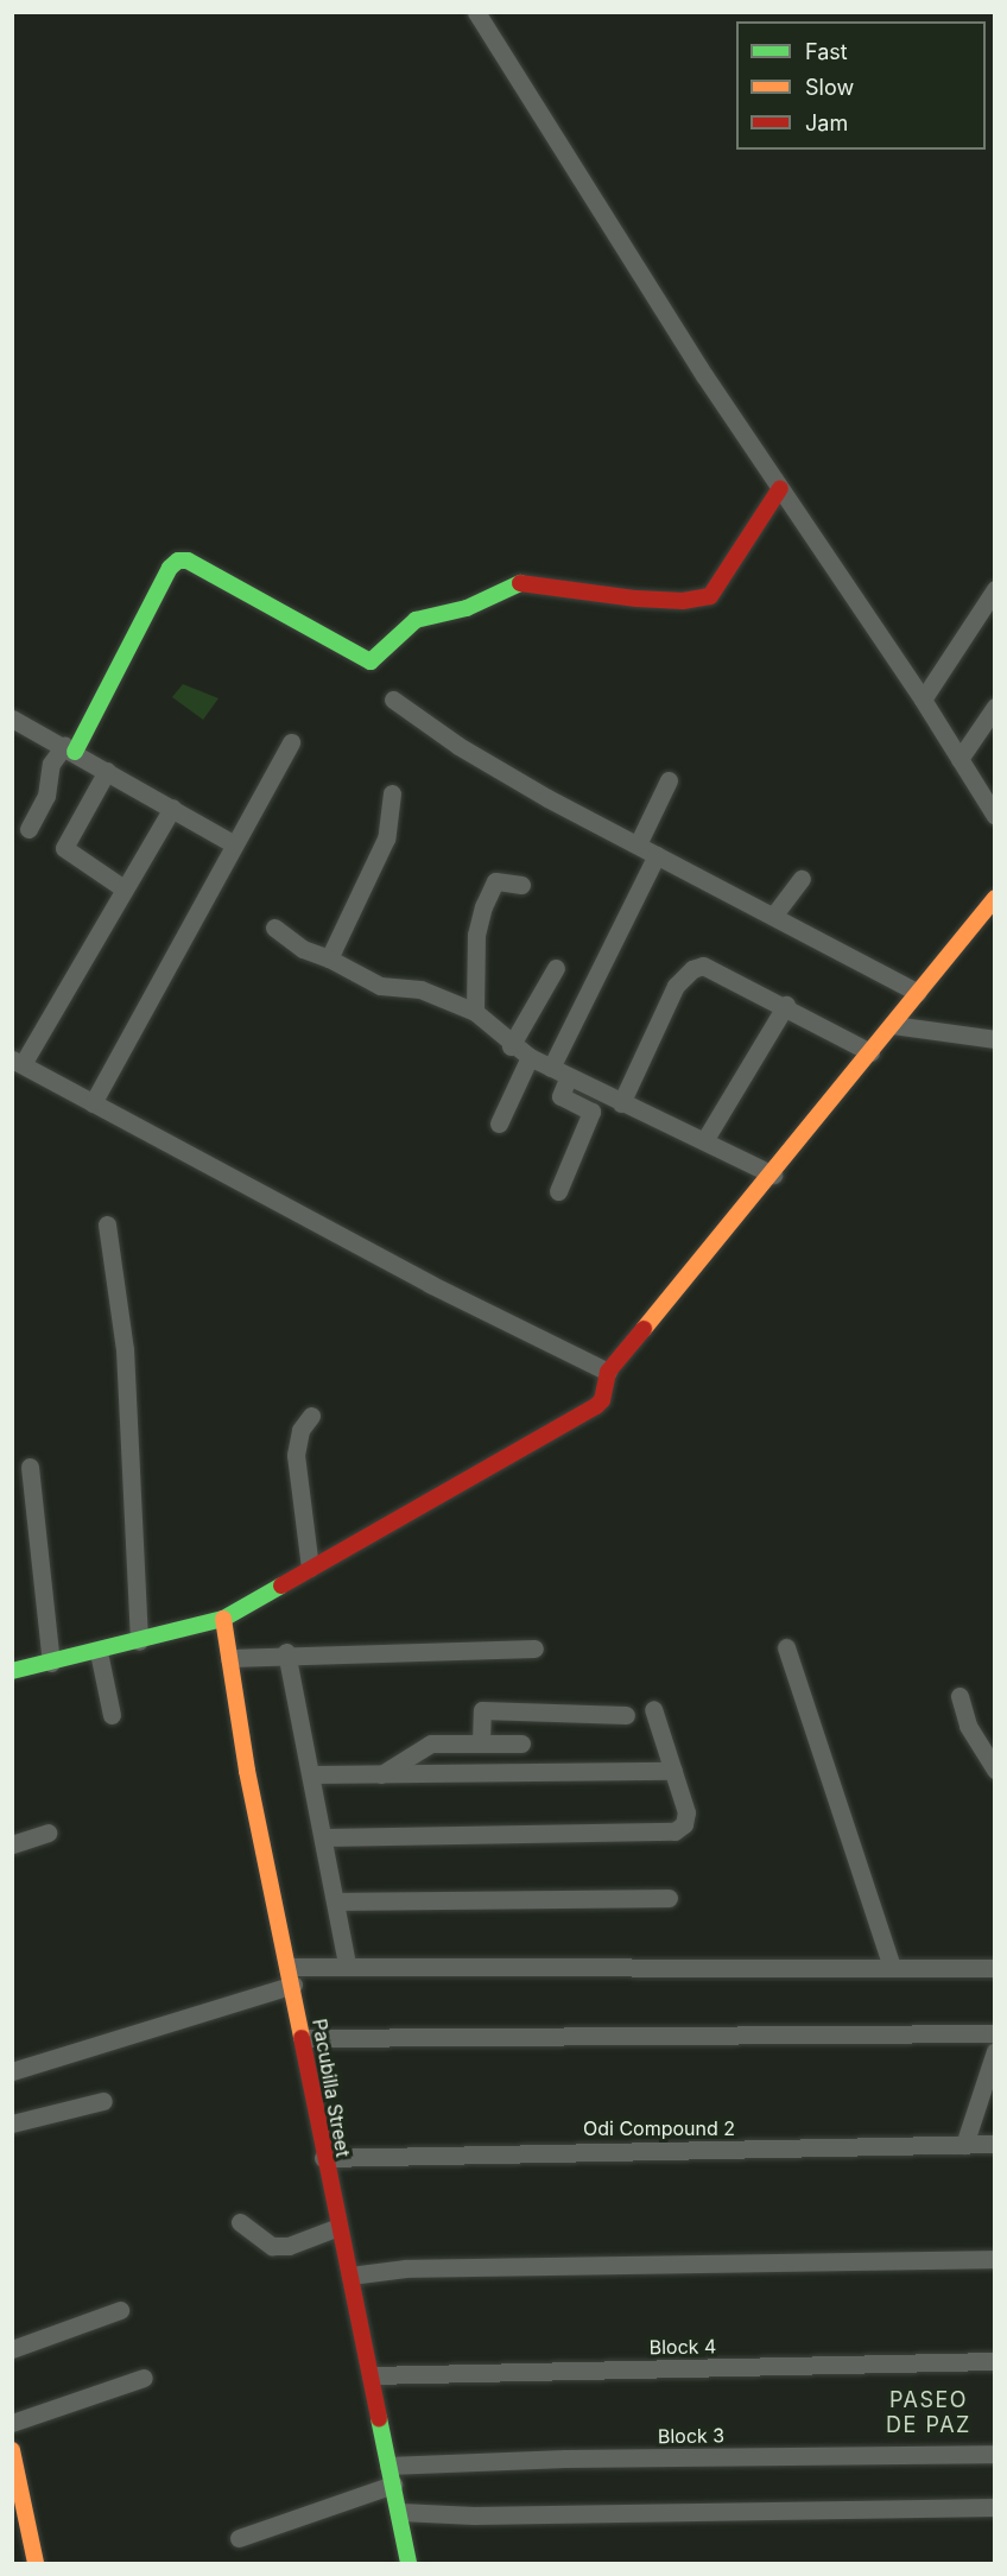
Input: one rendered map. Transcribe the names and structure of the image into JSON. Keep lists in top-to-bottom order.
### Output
{
  "streets": {
    "street": [
      "Pacubilla Street",
      "Odi Compound 2",
      "Block 4",
      "Block 3"
    ]
  },
  "crossings": [
    ["Pacubilla Street", "Odi Compound 2"],
    ["Pacubilla Street", "Block 4"],
    ["Pacubilla Street", "Block 3"]
  ],
  "districts": ["PASEO DE PAZ"],
  "legend": ["Fast", "Slow", "Jam"]
}
